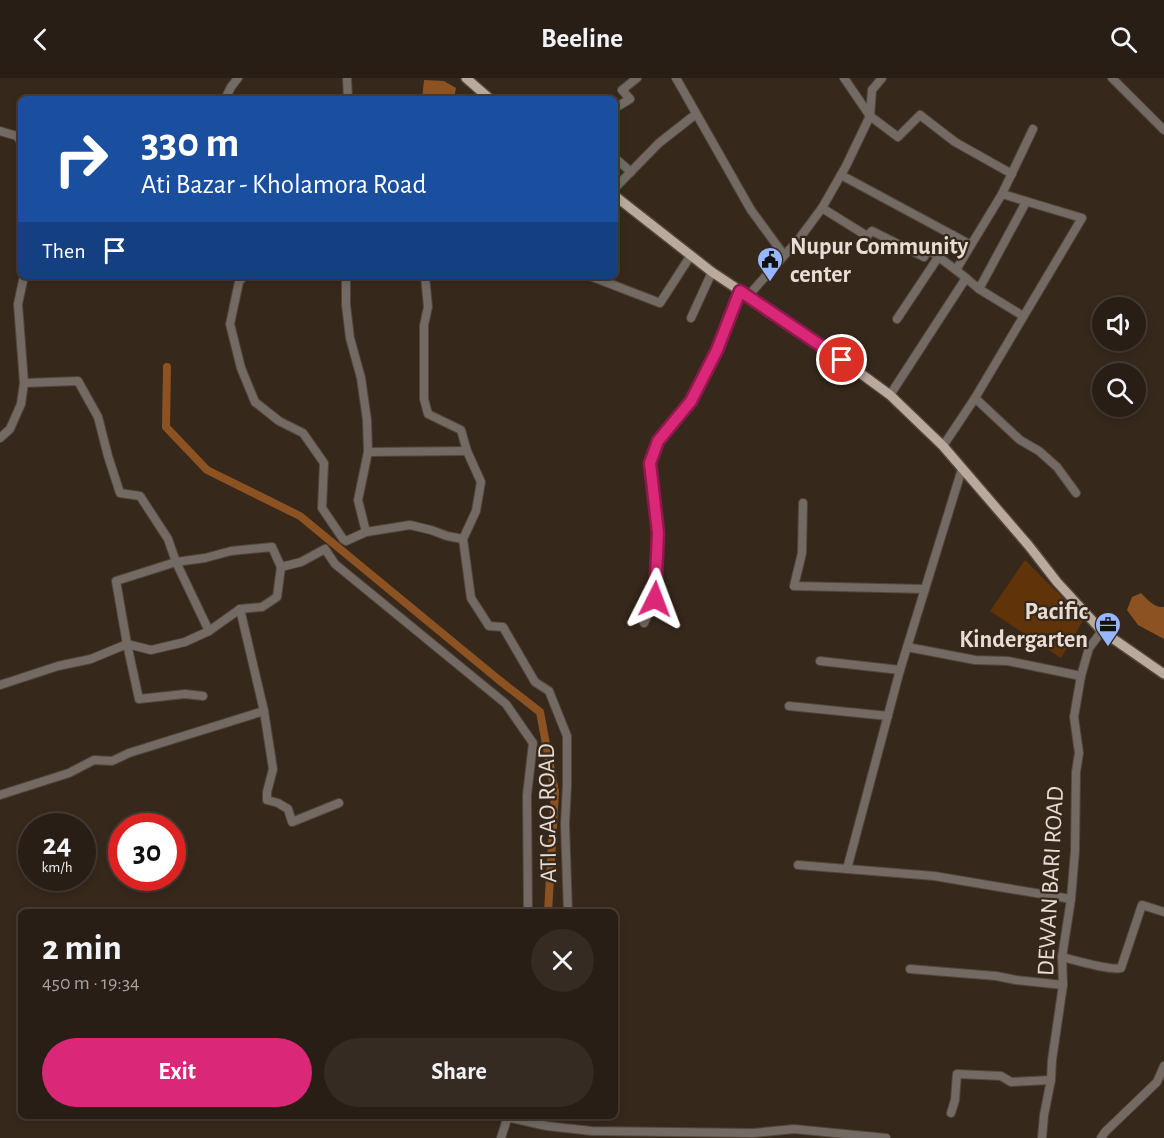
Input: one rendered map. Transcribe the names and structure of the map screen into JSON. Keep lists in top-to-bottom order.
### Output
{
  "streets": {
    "street": ["ATI GAO ROAD", "DEWAN BARI ROAD"]
  },
  "places": {
    "public building": ["Nupur Community center"],
    "office": ["Pacific Kindergarten"]
  },
  "page": {
    "header": "Beeline",
    "turn": ["330 m", "Ati Bazar - Kholamora Road"],
    "then": "Then",
    "speed": "24 km/h",
    "limit": "30",
    "heading": ["2 min", "450 m · 19:34"],
    "buttons": ["Exit", "Share"]
  }
}
